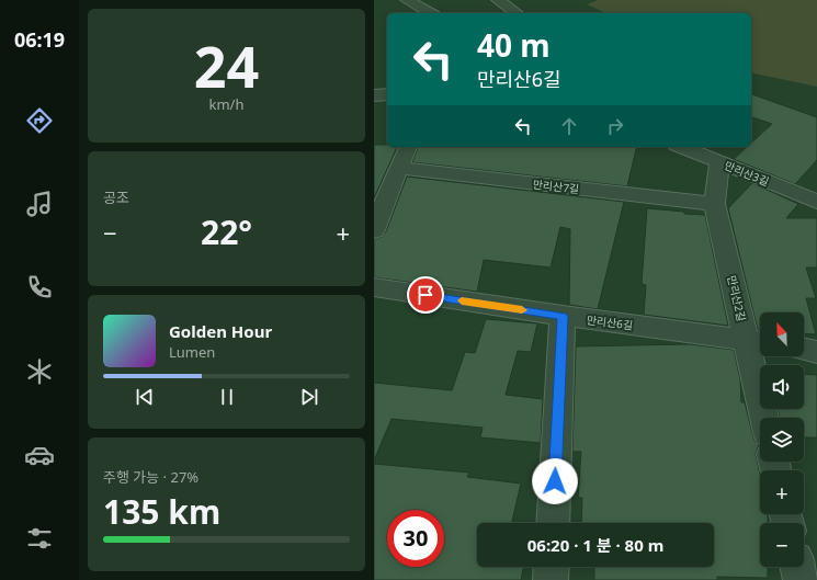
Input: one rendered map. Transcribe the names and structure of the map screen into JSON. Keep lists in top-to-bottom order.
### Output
{
  "streets": {
    "street": [
      "만리산3길",
      "만리산7길",
      "만리산2길",
      "만리산6길"
    ]
  },
  "crossings": [
    ["만리산3길", "만리산2길"],
    ["만리산7길", "만리산2길"],
    ["만리산2길", "만리산6길"]
  ],
  "north": "top left",
  "page": {
    "tabs": "06:19",
    "tile": [
      ["24", "km/h"],
      "공조",
      ["주행 가능 · 27%", "135 km"]
    ],
    "turn": ["40 m", "만리산6길"],
    "heat": ["−", "22°", "+"],
    "map_buttons": ["+", "−"],
    "song": ["Golden Hour", "Lumen"],
    "limit": "30",
    "trip": "06:20 · 1 분 · 80 m"
  }
}
